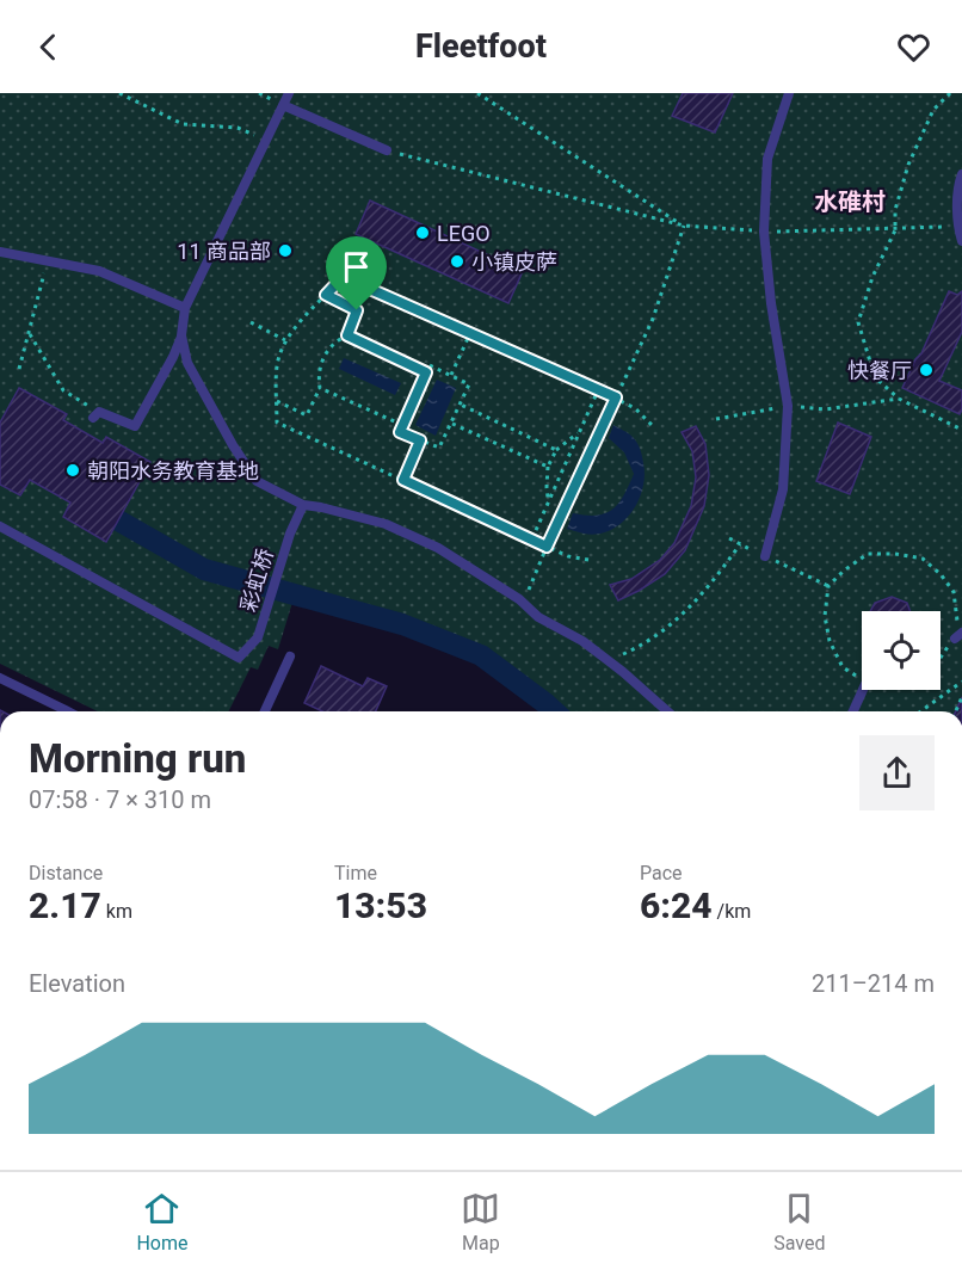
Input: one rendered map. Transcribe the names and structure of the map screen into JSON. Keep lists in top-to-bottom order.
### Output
{
  "streets": {
    "lane": ["彩虹桥"]
  },
  "districts": ["水碓村"],
  "places": [
    "LEGO",
    "11 商品部",
    "小镇皮萨",
    "快餐厅",
    "朝阳水务教育基地"
  ],
  "page": {
    "header": "Fleetfoot",
    "heading": ["Morning run", "07:58 · 7 × 310 m"],
    "stats": [
      ["Distance", "2.17 km"],
      ["Time", "13:53"],
      ["Pace", "6:24 /km"]
    ],
    "chart": ["Elevation", "211–214 m"],
    "tabs": ["Home", "Map", "Saved"]
  }
}
